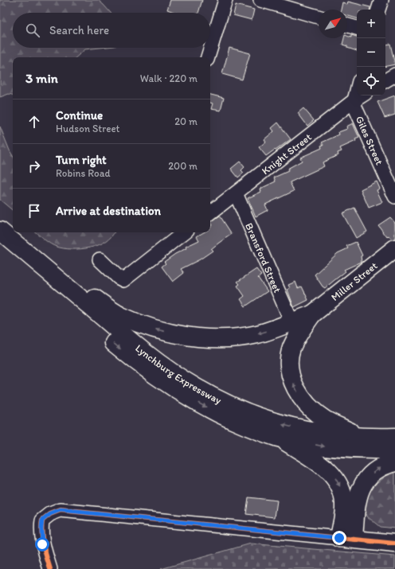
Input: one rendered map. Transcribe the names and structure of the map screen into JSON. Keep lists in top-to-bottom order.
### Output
{
  "streets": {
    "main road": ["Miller Street", "Lynchburg Expressway"],
    "street": ["Giles Street", "Knight Street", "Bransford Street"]
  },
  "crossings": [
    ["Giles Street", "Knight Street"],
    ["Knight Street", "Bransford Street"]
  ],
  "north": "top right",
  "page": {
    "map_buttons": ["+", "−"],
    "search": "Search here",
    "heading": ["3 min", "Walk · 220 m"],
    "list": [
      ["Continue", "Hudson Street", "20 m"],
      ["Turn right", "Robins Road", "200 m"],
      "Arrive at destination"
    ]
  }
}
